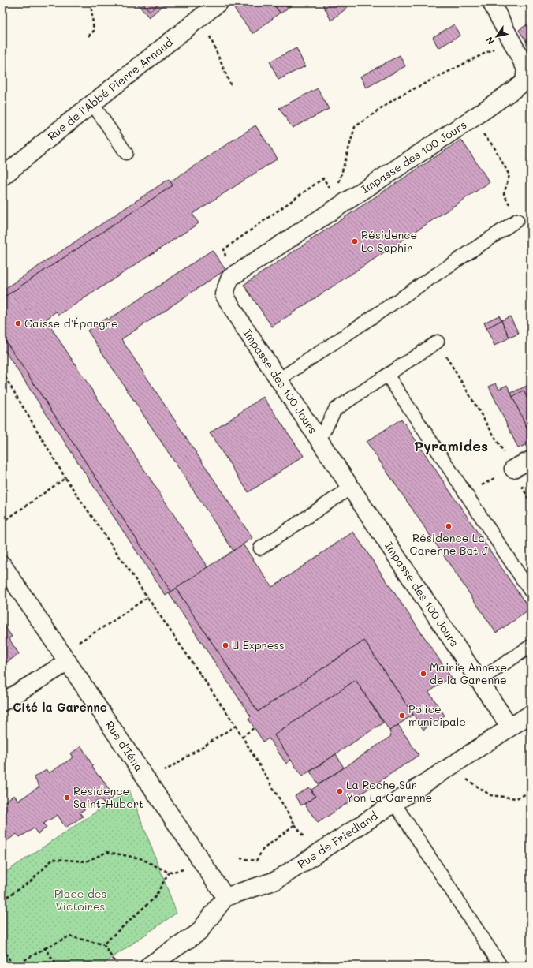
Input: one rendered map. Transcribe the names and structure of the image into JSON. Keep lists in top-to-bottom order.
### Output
{
  "streets": {
    "street": [
      "Rue de l'Abbé Pierre Arnaud",
      "Impasse des 100 Jours",
      "Rue d'Iéna",
      "Rue de Friedland"
    ]
  },
  "crossings": [
    ["Impasse des 100 Jours", "Rue de Friedland"],
    ["Rue d'Iéna", "Rue de Friedland"]
  ],
  "districts": ["Pyramides", "Cité la Garenne"],
  "parks": ["Place des Victoires"],
  "places": [
    "Résidence Le Saphir",
    "Caisse d'Épargne",
    "Résidence La Garenne Bat J",
    "U Express",
    "Mairie Annexe de la Garenne",
    "Police municipale",
    "La Roche Sur Yon La Garenne",
    "Résidence Saint-Hubert"
  ],
  "north": "bottom left"
}
